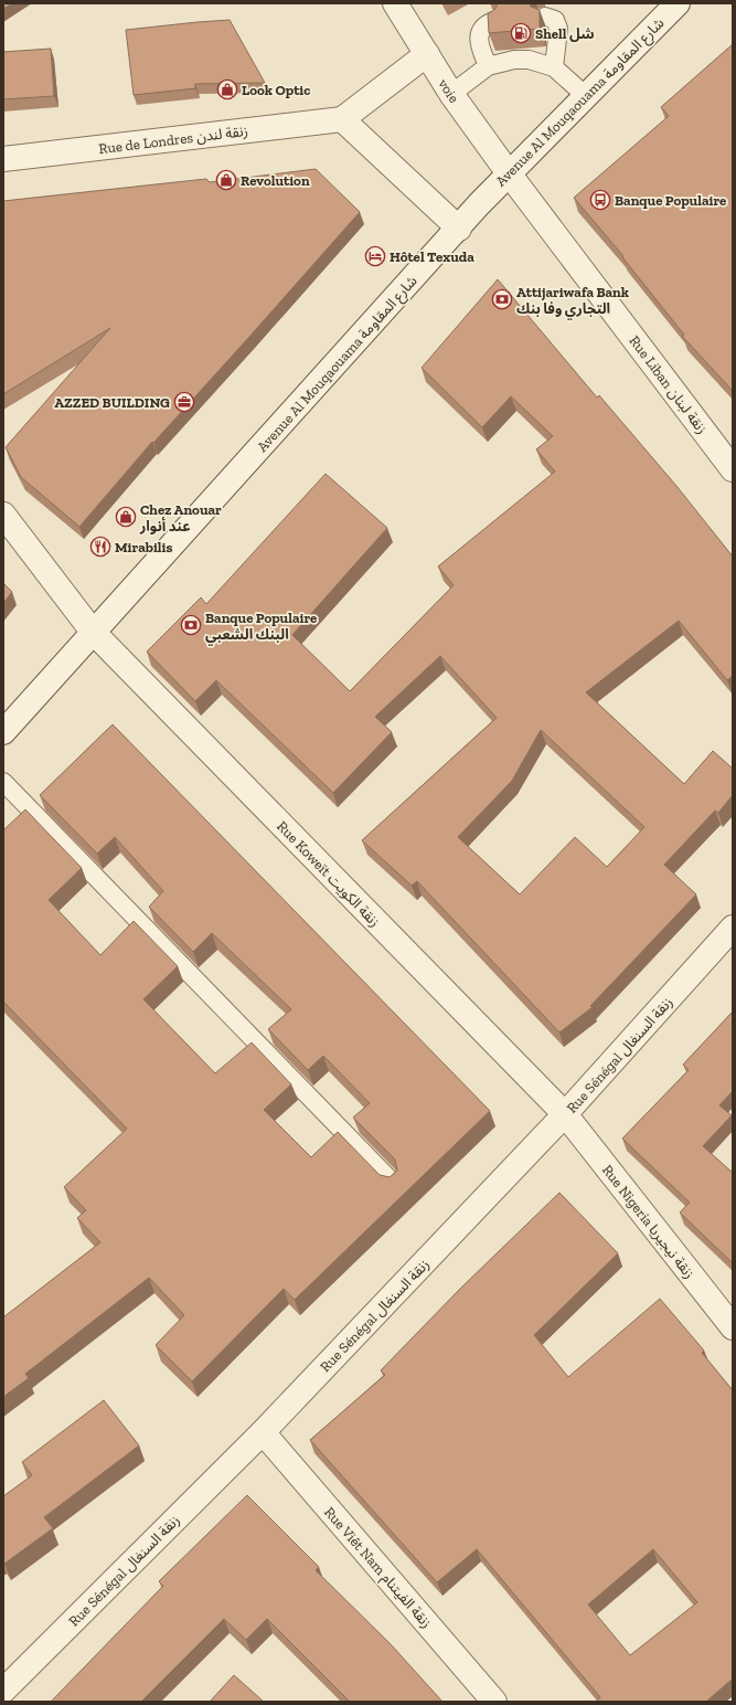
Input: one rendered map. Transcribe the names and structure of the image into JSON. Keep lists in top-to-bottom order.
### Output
{
  "streets": {
    "street": [
      "voie",
      "Avenue Al Mouqaouama شارع المقاومة",
      "Rue de Londres زنقة لندن",
      "Rue Liban زنقة لبنان",
      "Rue Koweït زنقة الكويت",
      "Rue Sénégal زنقة السنغال",
      "Rue Nigeria زنقة نيجيريا",
      "Rue Viêt Nam زنقة الفيتنام"
    ]
  },
  "crossings": [
    ["voie", "Avenue Al Mouqaouama شارع المقاومة"],
    ["voie", "Rue Liban زنقة لبنان"],
    ["Avenue Al Mouqaouama شارع المقاومة", "Rue Liban زنقة لبنان"],
    ["Avenue Al Mouqaouama شارع المقاومة", "Rue Koweït زنقة الكويت"],
    ["Rue Koweït زنقة الكويت", "Rue Sénégal زنقة السنغال"],
    ["Rue Koweït زنقة الكويت", "Rue Nigeria زنقة نيجيريا"],
    ["Rue Sénégal زنقة السنغال", "Rue Nigeria زنقة نيجيريا"],
    ["Rue Sénégal زنقة السنغال", "Rue Viêt Nam زنقة الفيتنام"]
  ],
  "places": {
    "fuel station": ["Shell شل"],
    "shop": ["Look Optic", "Revolution", "Chez Anouar عند أنوار"],
    "bus stop": ["Banque Populaire"],
    "hotel": ["Hôtel Texuda"],
    "bank": ["Attijariwafa Bank التجاري وفا بنك", "Banque Populaire البنك الشعبي"],
    "office": ["AZZED BUILDING"],
    "restaurant": ["Mirabilis"]
  }
}
